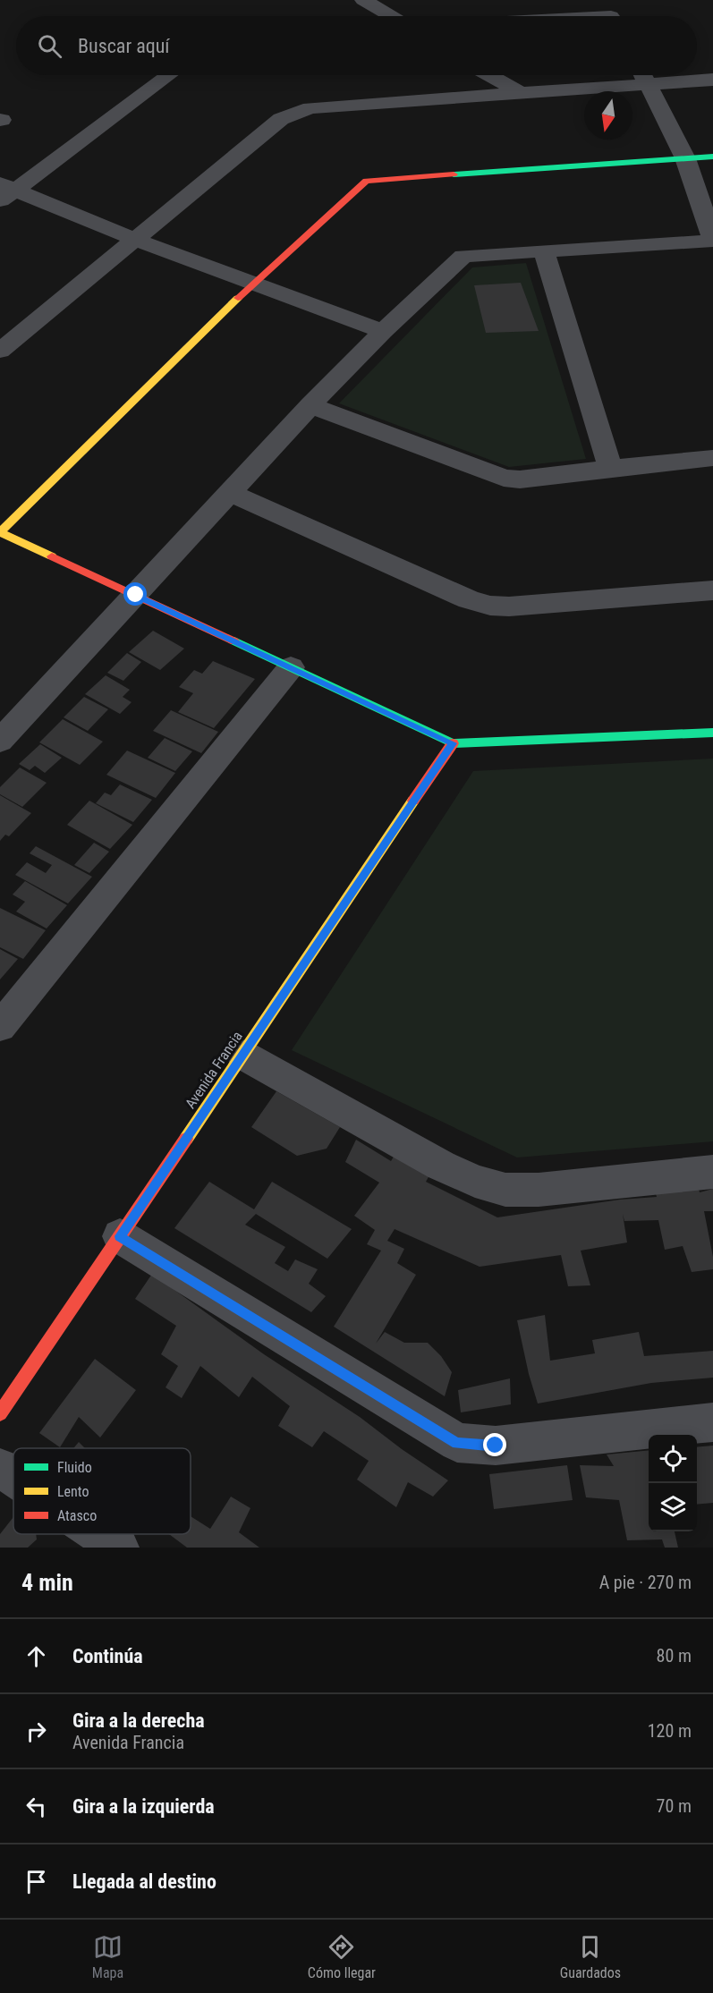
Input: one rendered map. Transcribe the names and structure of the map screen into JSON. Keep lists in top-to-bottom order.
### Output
{
  "streets": {
    "street": ["Avenida Francia"]
  },
  "legend": ["Fluido", "Lento", "Atasco"],
  "north": "bottom",
  "page": {
    "search": "Buscar aquí",
    "heading": ["4 min", "A pie · 270 m"],
    "list": [
      ["Continúa", "80 m"],
      ["Gira a la derecha", "Avenida Francia", "120 m"],
      ["Gira a la izquierda", "70 m"],
      "Llegada al destino"
    ],
    "nav": ["Mapa", "Cómo llegar", "Guardados"]
  }
}
